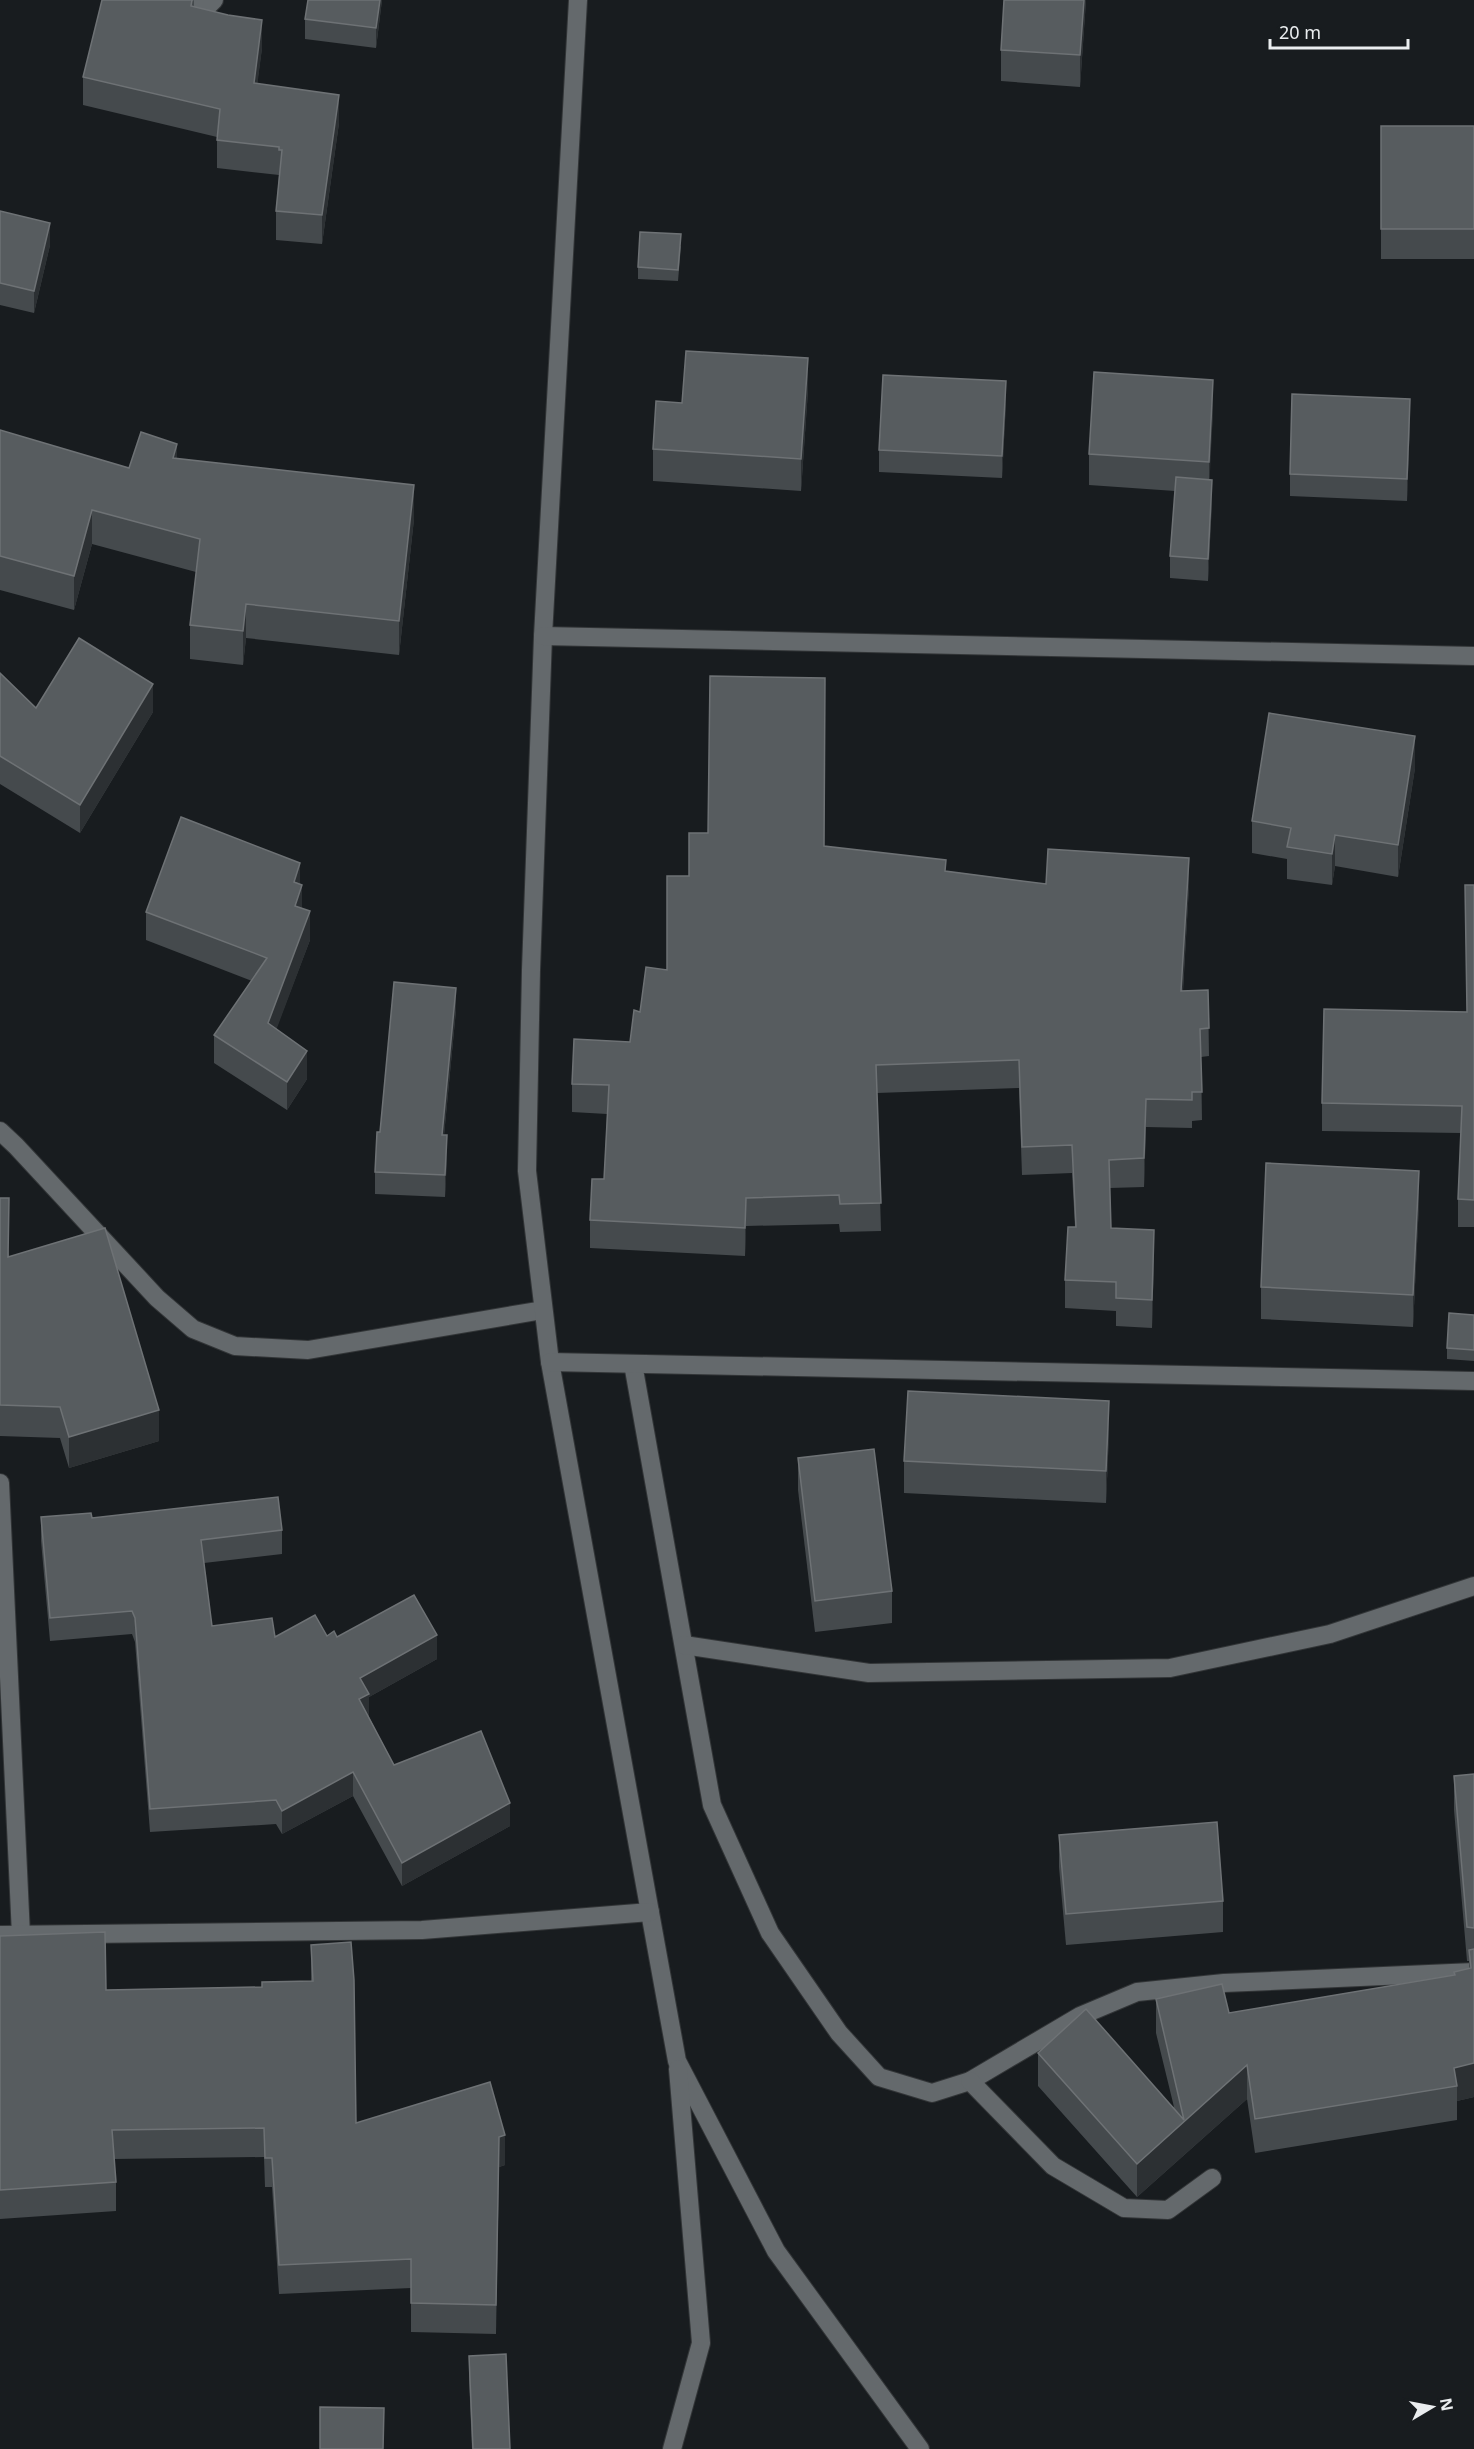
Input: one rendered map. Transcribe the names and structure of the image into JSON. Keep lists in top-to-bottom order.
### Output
{
  "scale_bar": "20 m",
  "north": "right"
}
